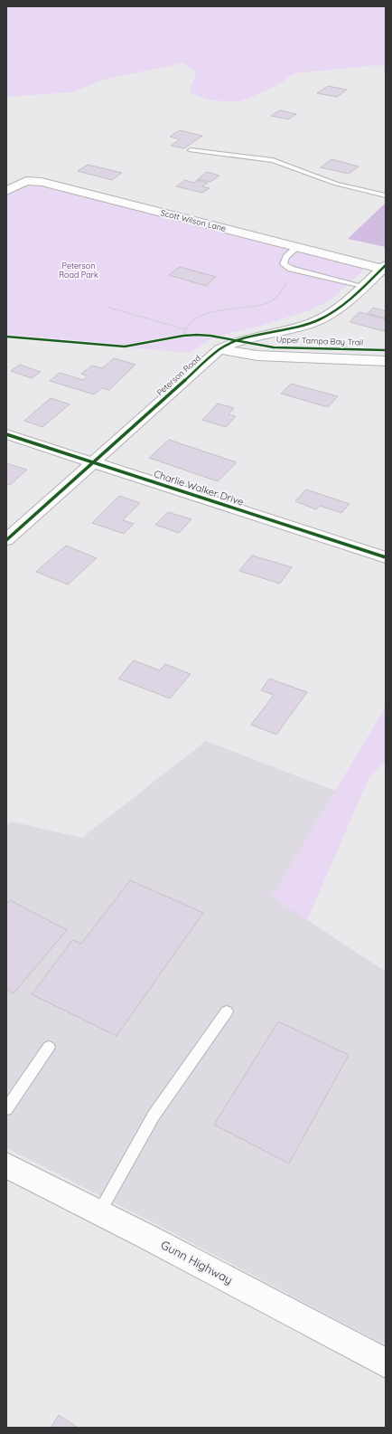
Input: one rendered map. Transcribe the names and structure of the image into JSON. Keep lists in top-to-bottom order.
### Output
{
  "streets": {
    "main road": ["Gunn Highway"],
    "street": ["Scott Wilson Lane", "Peterson Road", "Charlie Walker Drive"],
    "cycle path": ["Upper Tampa Bay Trail"]
  },
  "crossings": [
    ["Scott Wilson Lane", "Peterson Road"],
    ["Peterson Road", "Charlie Walker Drive"]
  ],
  "parks": ["Peterson Road Park"]
}
